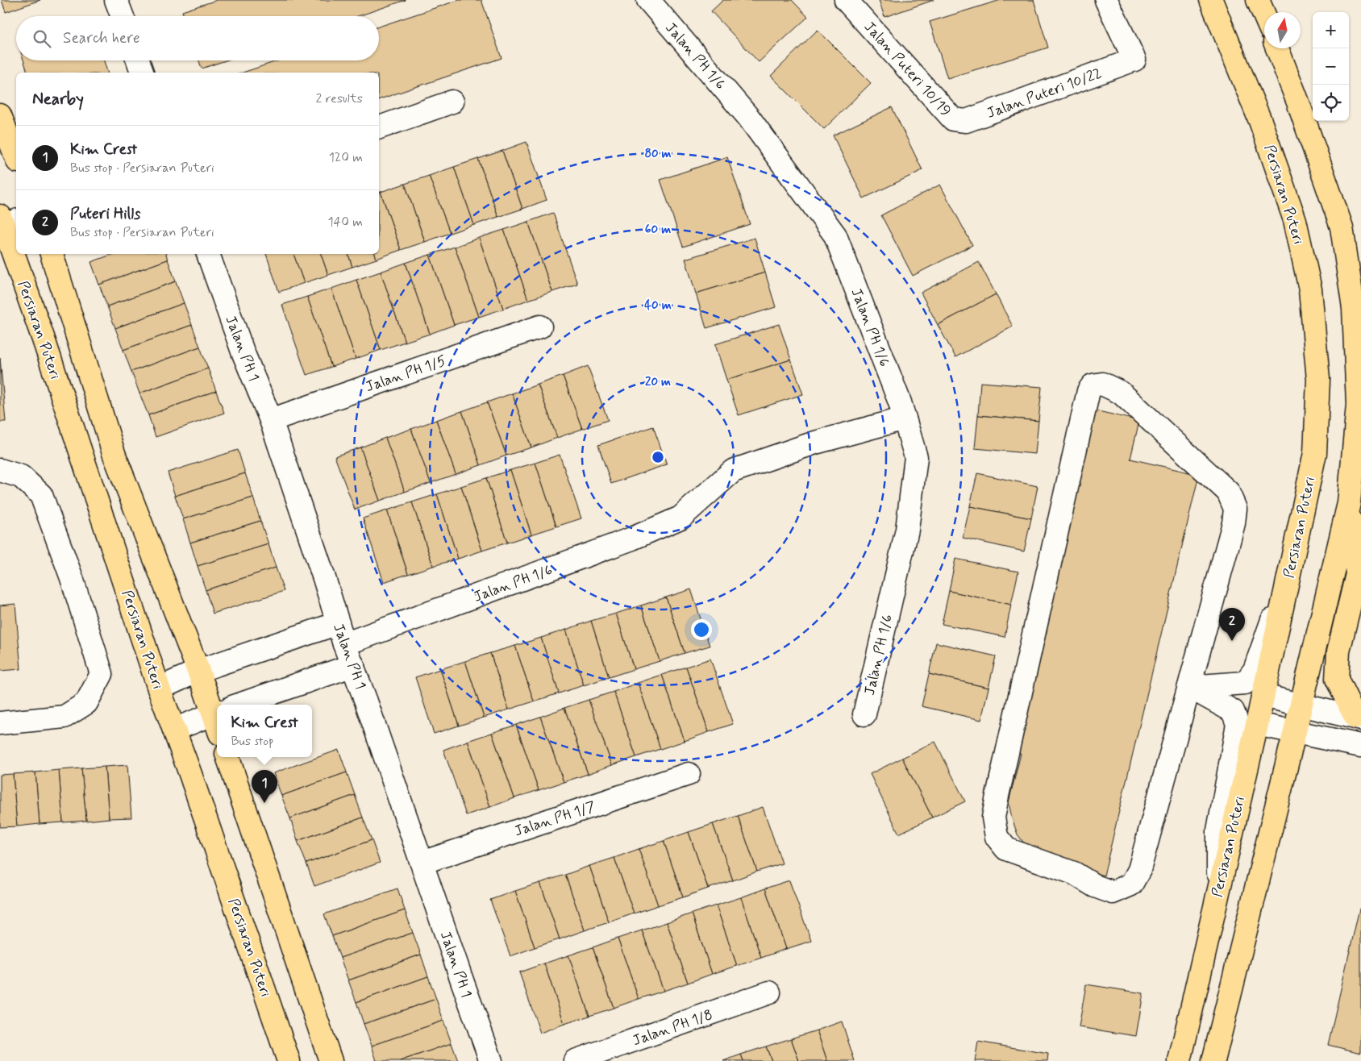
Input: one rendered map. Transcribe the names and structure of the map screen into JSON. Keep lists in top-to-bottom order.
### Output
{
  "streets": {
    "main road": ["Persiaran Puteri"],
    "street": [
      "Jalan PH 1/6",
      "Jalan Puteri 10/19",
      "Jalan Puteri 10/22",
      "Jalan PH 1",
      "Jalan PH 1/5",
      "Jalan PH 1/7",
      "Jalan PH 1/8"
    ]
  },
  "crossings": [
    ["Jalan PH 1/6", "Jalan PH 1"],
    ["Jalan Puteri 10/19", "Jalan Puteri 10/22"],
    ["Jalan PH 1", "Jalan PH 1/5"],
    ["Jalan PH 1", "Jalan PH 1/7"]
  ],
  "north": "top",
  "page": {
    "map_buttons": ["+", "−"],
    "search": "Search here",
    "heading": ["Nearby", "2 results"],
    "list": [
      {
        "mark": "1",
        "name": "Kim Crest",
        "note": "Bus stop · Persiaran Puteri",
        "value": "120 m"
      },
      {
        "mark": "2",
        "name": "Puteri Hills",
        "note": "Bus stop · Persiaran Puteri",
        "value": "140 m"
      }
    ],
    "pins": ["2", "1"],
    "popup": ["Kim Crest", "Bus stop"]
  },
  "rings": [
    "80 m",
    "60 m",
    "40 m",
    "20 m"
  ]
}
